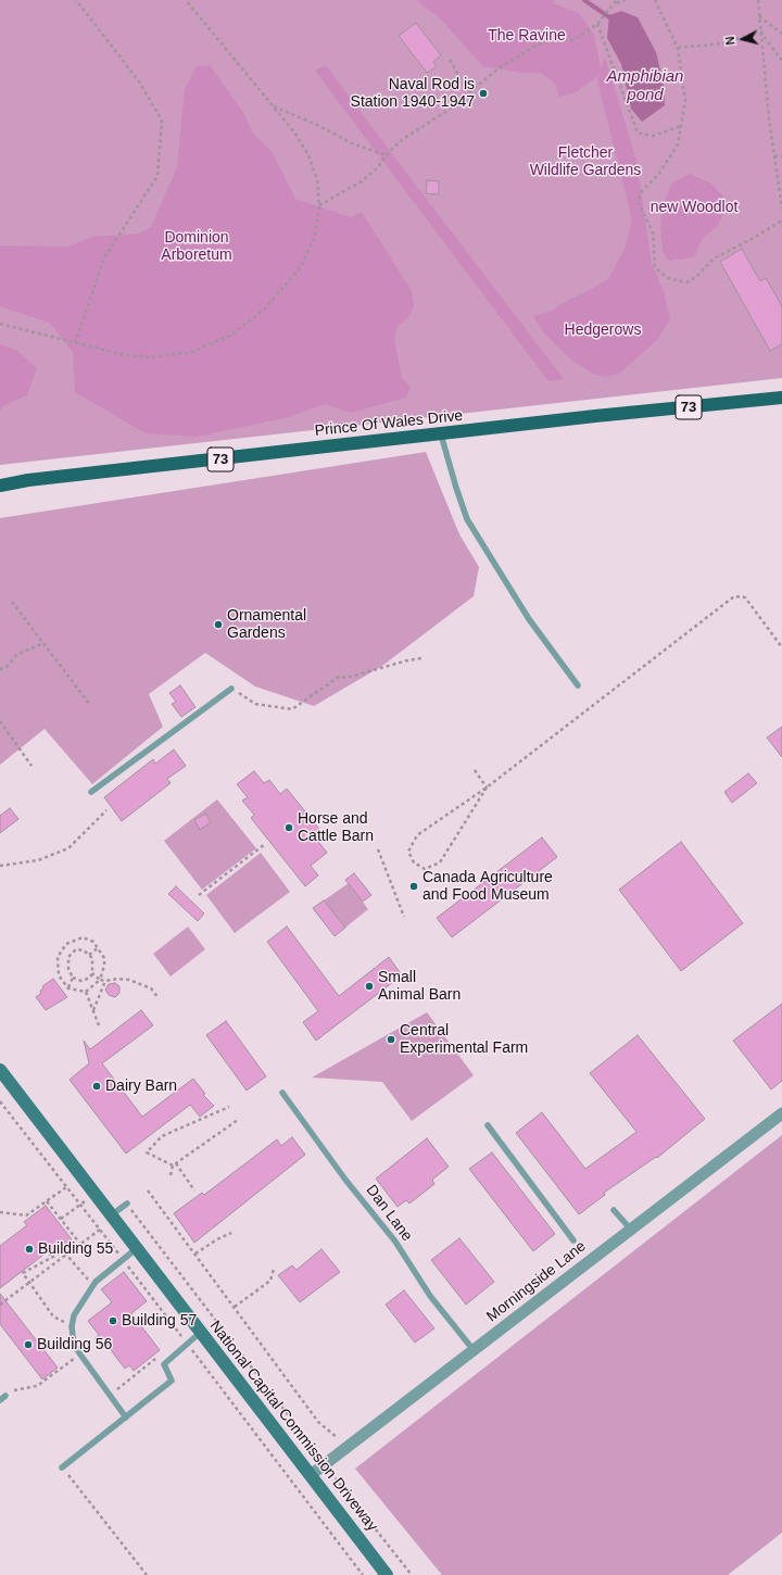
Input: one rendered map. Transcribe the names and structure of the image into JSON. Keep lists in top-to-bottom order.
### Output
{
  "streets": {
    "main road": ["73", "Prince Of Wales Drive"],
    "street": ["Morningside Lane", "National Capital Commission Driveway"],
    "lane": ["Dan Lane"]
  },
  "crossings": [
    ["Dan Lane", "Morningside Lane"],
    ["Morningside Lane", "National Capital Commission Driveway"]
  ],
  "water": ["Amphibian pond"],
  "parks": [
    "The Ravine",
    "Fletcher Wildlife Gardens",
    "new Woodlot",
    "Dominion Arboretum",
    "Hedgerows"
  ],
  "places": [
    "Naval Rod is Station 1940-1947",
    "Ornamental Gardens",
    "Horse and Cattle Barn",
    "Canada Agriculture and Food Museum",
    "Small Animal Barn",
    "Central Experimental Farm",
    "Dairy Barn",
    "Building 55",
    "Building 57",
    "Building 56"
  ],
  "north": "left"
}
